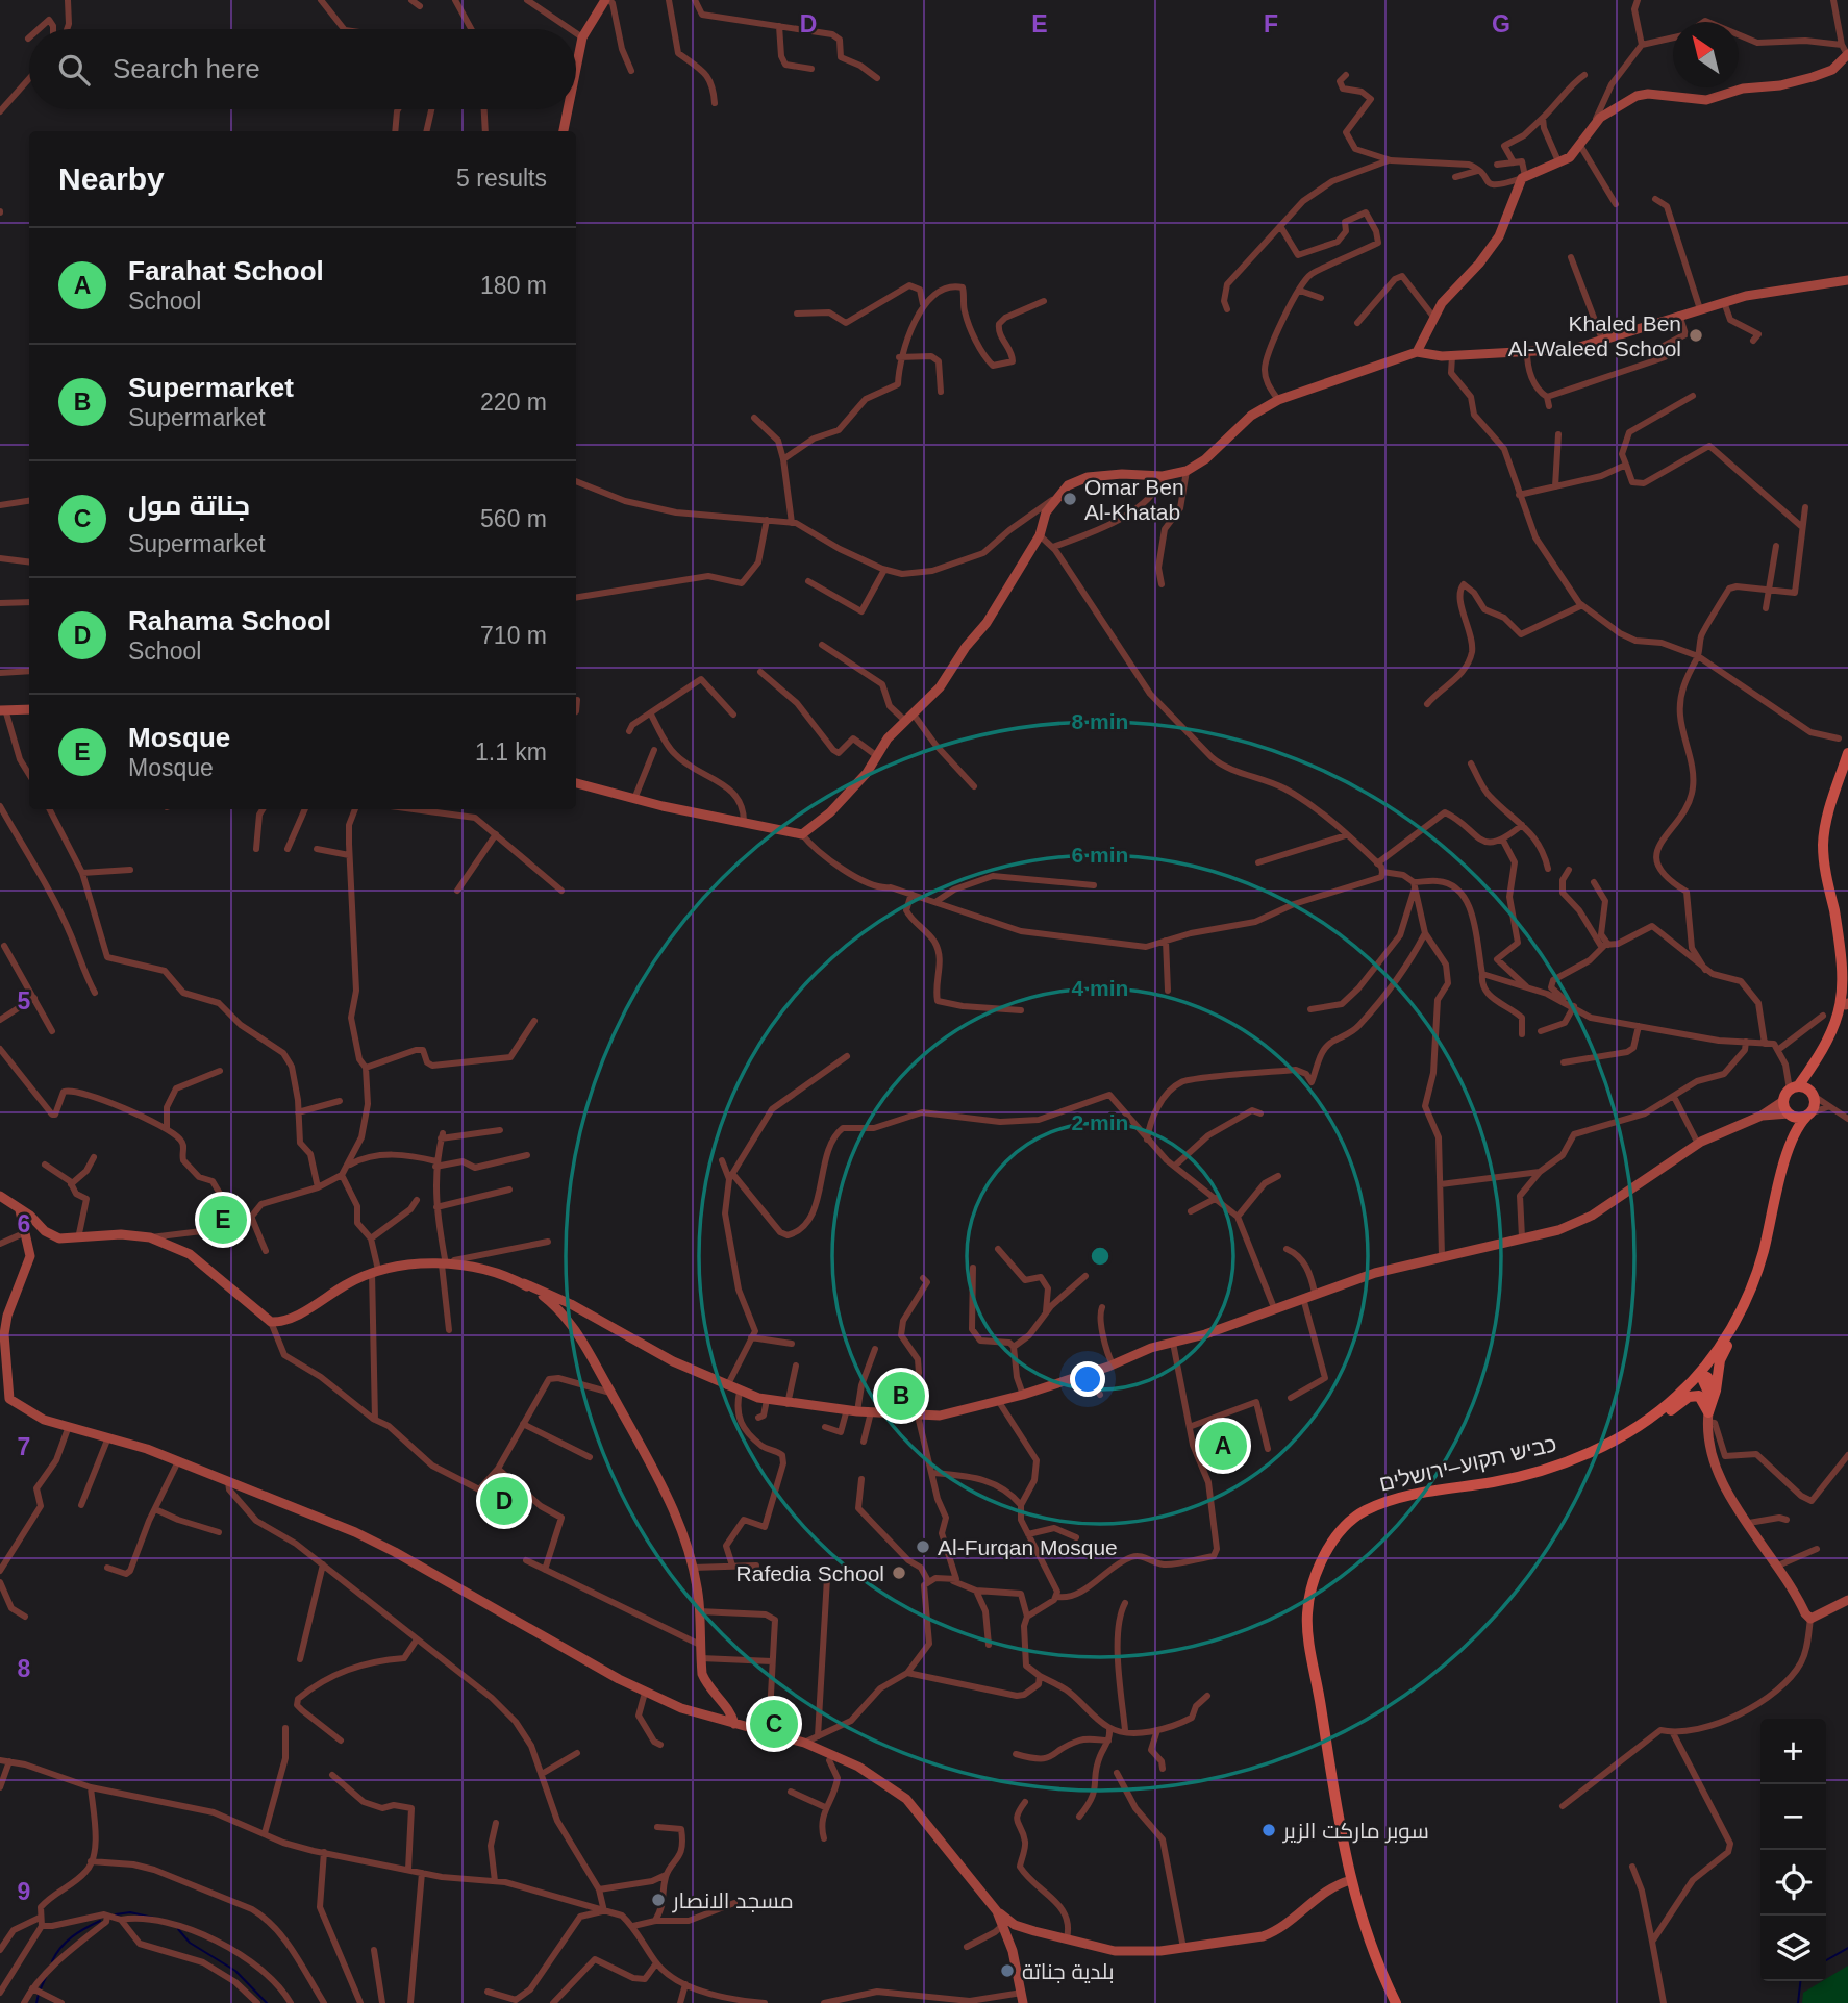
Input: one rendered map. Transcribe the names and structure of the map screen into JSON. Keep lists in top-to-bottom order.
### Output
{
  "streets": {
    "main road": ["כביש תקוע–ירושלים"]
  },
  "places": [
    "Khaled Ben Al-Waleed School",
    "Omar Ben Al-Khatab",
    "Al-Furqan Mosque",
    "Rafedia School",
    "سوبر ماركت الزير",
    "مسجد الانصار",
    "بلدية جناتة"
  ],
  "north": "top left",
  "page": {
    "search": "Search here",
    "heading": ["Nearby", "5 results"],
    "list": [
      {
        "mark": "A",
        "name": "Farahat School",
        "note": "School",
        "value": "180 m"
      },
      {
        "mark": "B",
        "name": "Supermarket",
        "note": "Supermarket",
        "value": "220 m"
      },
      {
        "mark": "C",
        "name": "جناتة مول",
        "note": "Supermarket",
        "value": "560 m"
      },
      {
        "mark": "D",
        "name": "Rahama School",
        "note": "School",
        "value": "710 m"
      },
      {
        "mark": "E",
        "name": "Mosque",
        "note": "Mosque",
        "value": "1.1 km"
      }
    ],
    "pins": [
      "E",
      "B",
      "A",
      "D",
      "C"
    ],
    "map_buttons": ["+", "−"]
  },
  "grid": {
    "columns": [
      "D",
      "E",
      "F",
      "G"
    ],
    "rows": [
      "5",
      "6",
      "7",
      "8",
      "9"
    ]
  },
  "rings": [
    "8 min",
    "6 min",
    "4 min",
    "2 min"
  ]
}
